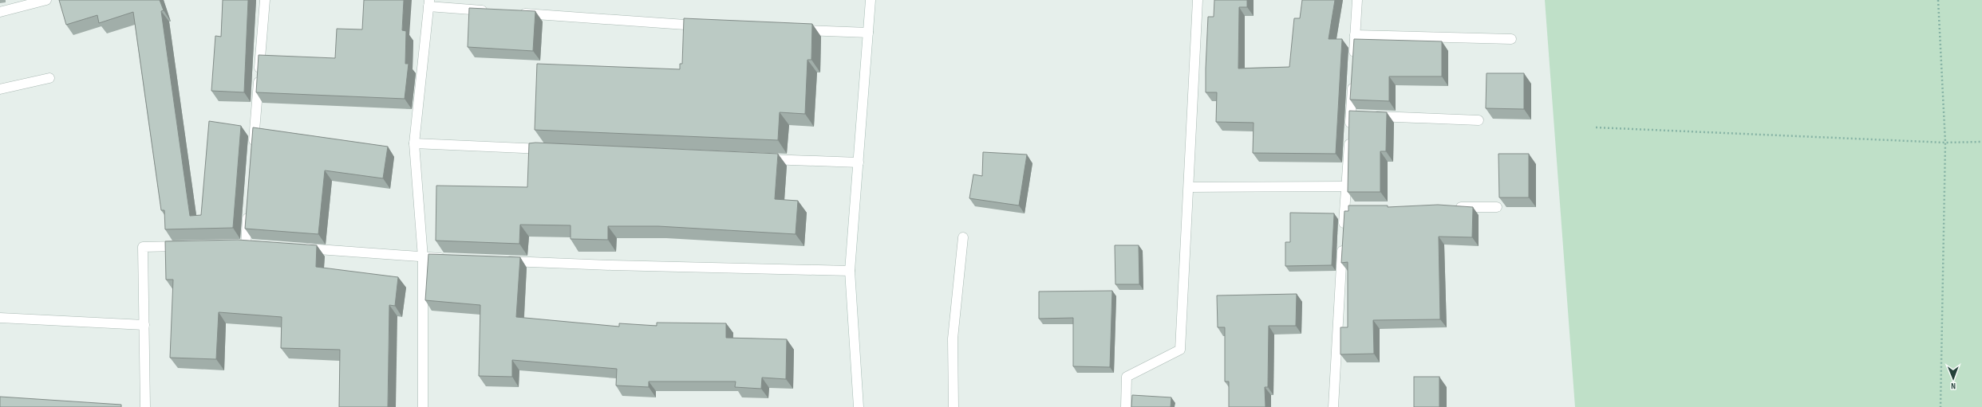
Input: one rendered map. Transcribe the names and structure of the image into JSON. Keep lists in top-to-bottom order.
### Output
{
  "north": "bottom"
}
